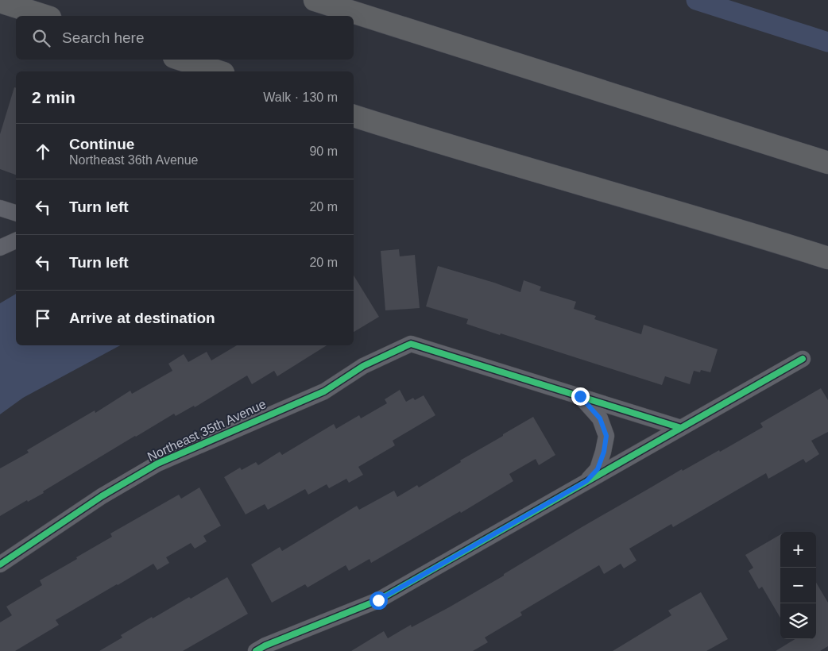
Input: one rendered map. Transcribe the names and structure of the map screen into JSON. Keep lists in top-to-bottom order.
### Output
{
  "streets": {
    "street": ["Northeast 35th Avenue"]
  },
  "page": {
    "search": "Search here",
    "heading": ["2 min", "Walk · 130 m"],
    "list": [
      ["Continue", "Northeast 36th Avenue", "90 m"],
      ["Turn left", "20 m"],
      ["Turn left", "20 m"],
      "Arrive at destination"
    ],
    "map_buttons": ["+", "−"]
  }
}
